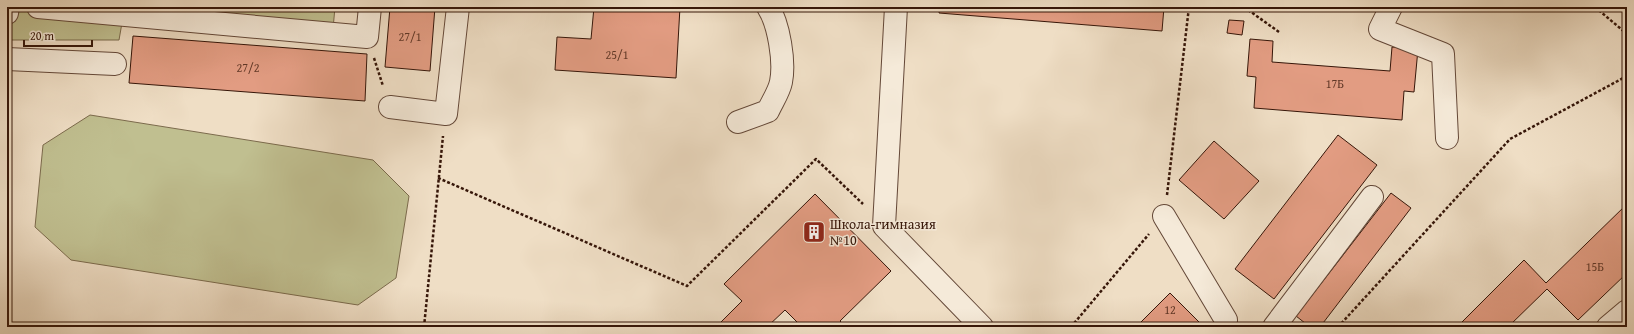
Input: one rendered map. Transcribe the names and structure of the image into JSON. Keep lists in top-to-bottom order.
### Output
{
  "places": {
    "building": ["Школа-гимназия №10"]
  },
  "house_numbers": [
    "27/1",
    "25/1",
    "27/2",
    "17Б",
    "15Б",
    "12"
  ],
  "scale_bar": "20 m"
}
